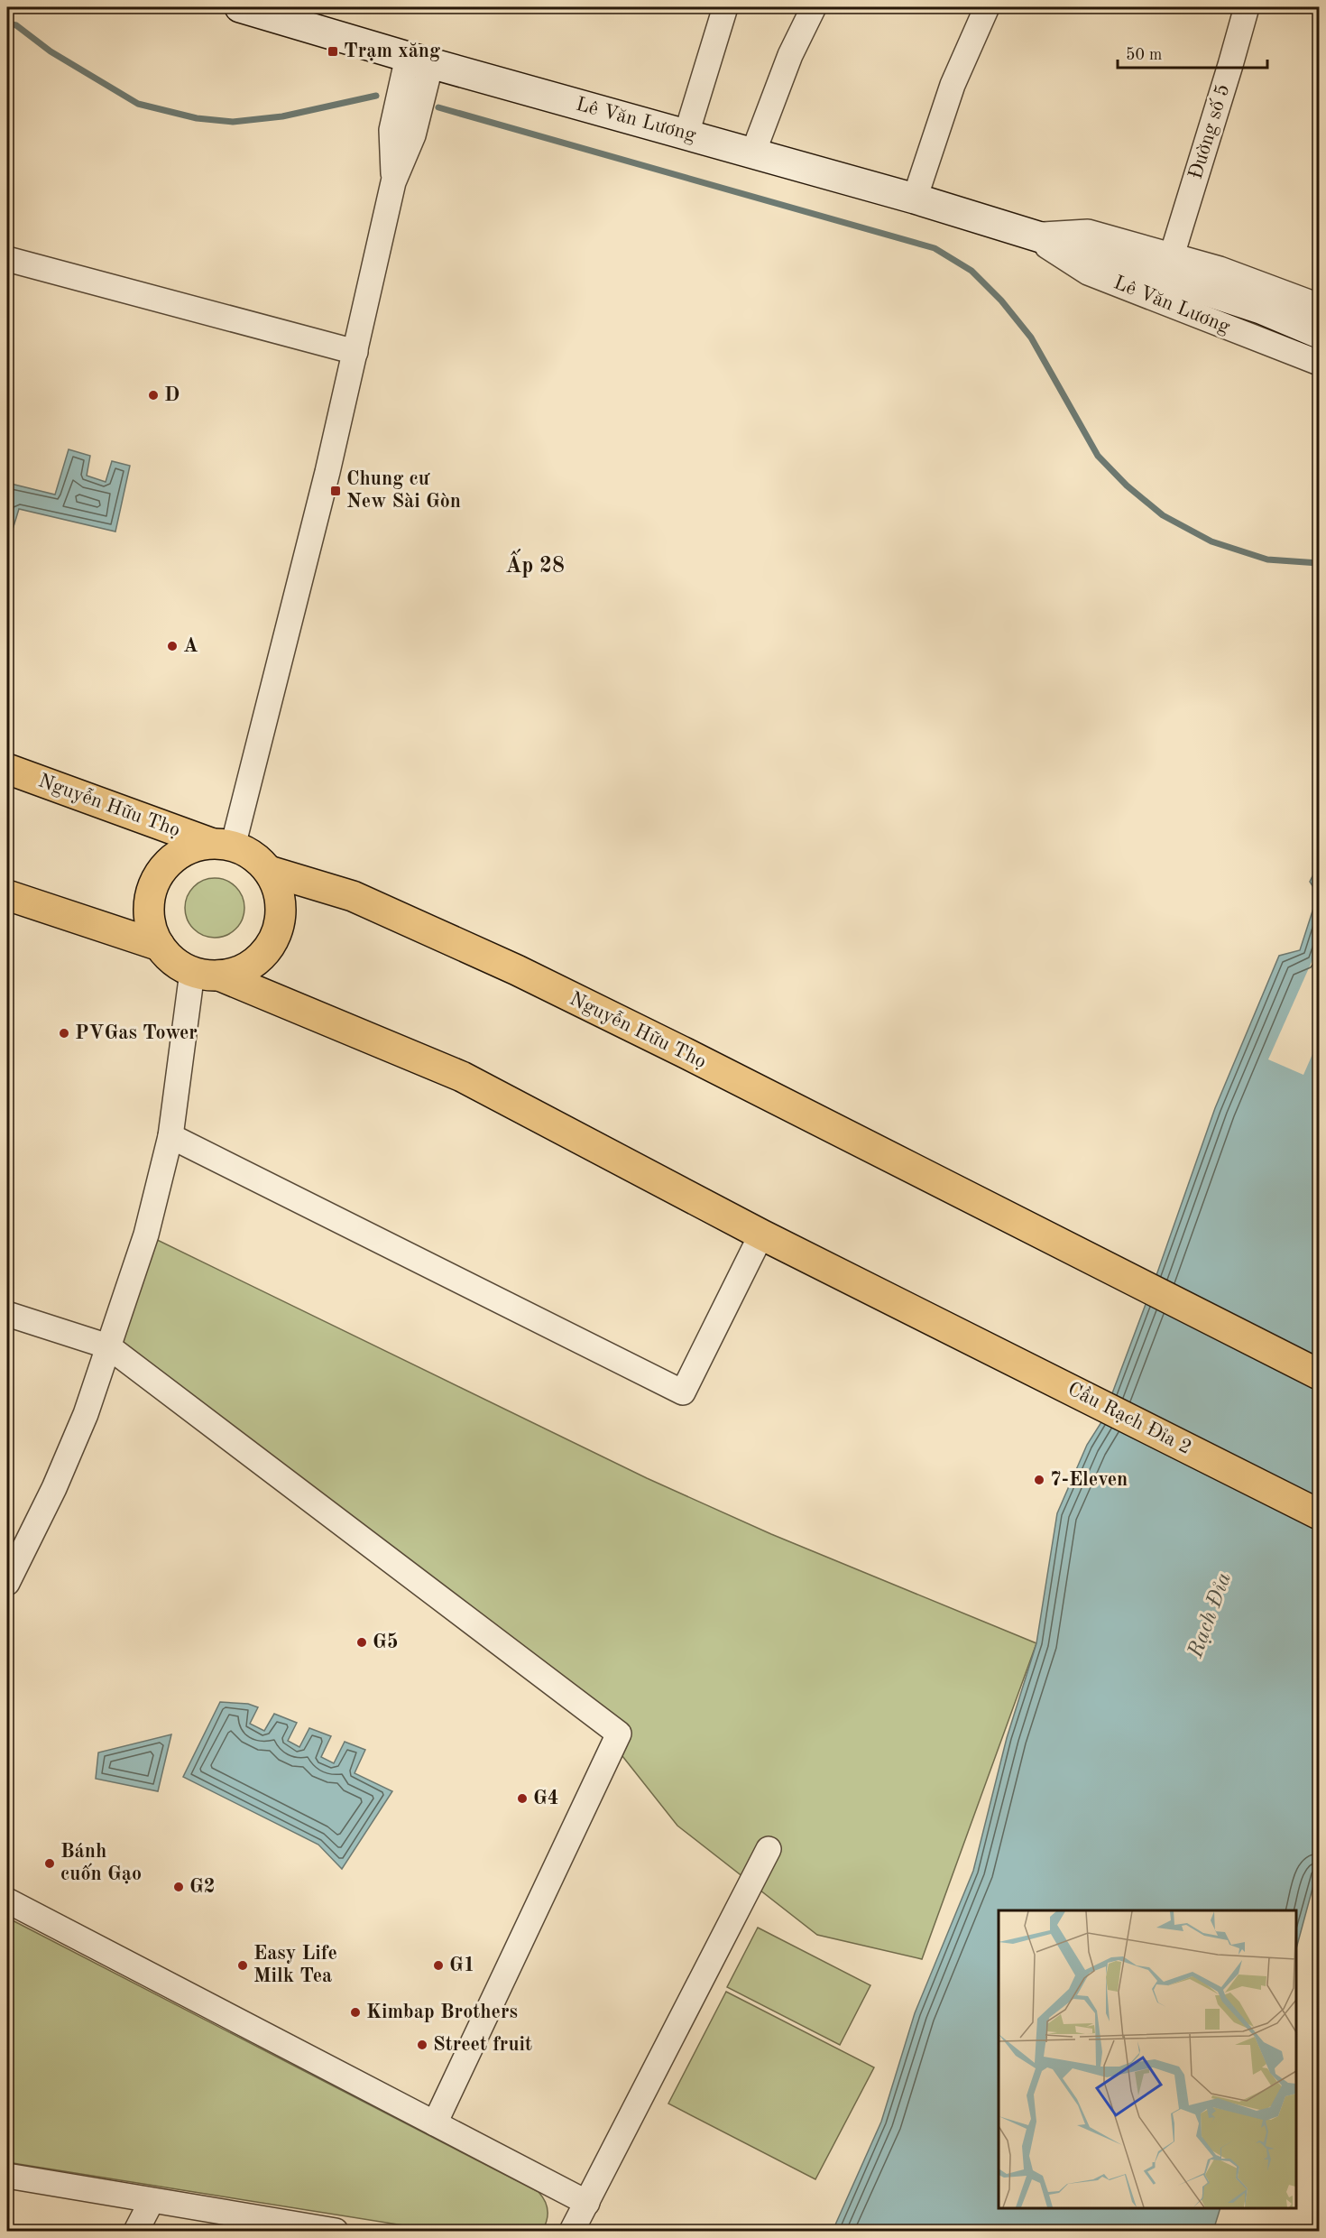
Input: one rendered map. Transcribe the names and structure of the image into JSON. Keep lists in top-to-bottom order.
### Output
{
  "streets": {
    "main road": ["Lê Văn Lương", "Nguyễn Hữu Thọ", "Cầu Rạch Đỉa 2"],
    "street": ["Đường số 5"]
  },
  "crossings": [
    ["Lê Văn Lương", "Đường số 5"]
  ],
  "districts": ["Ấp 28"],
  "water": ["Rạch Đỉa"],
  "places": {
    "transit": ["Trạm xăng", "Chung cư New Sài Gòn"],
    "other": [
      "D",
      "A",
      "PVGas Tower",
      "7-Eleven",
      "G5",
      "G4",
      "Bánh cuốn Gạo",
      "G2",
      "Easy Life Milk Tea",
      "G1",
      "Kimbap Brothers",
      "Street fruit"
    ]
  },
  "scale_bar": "50 m"
}
